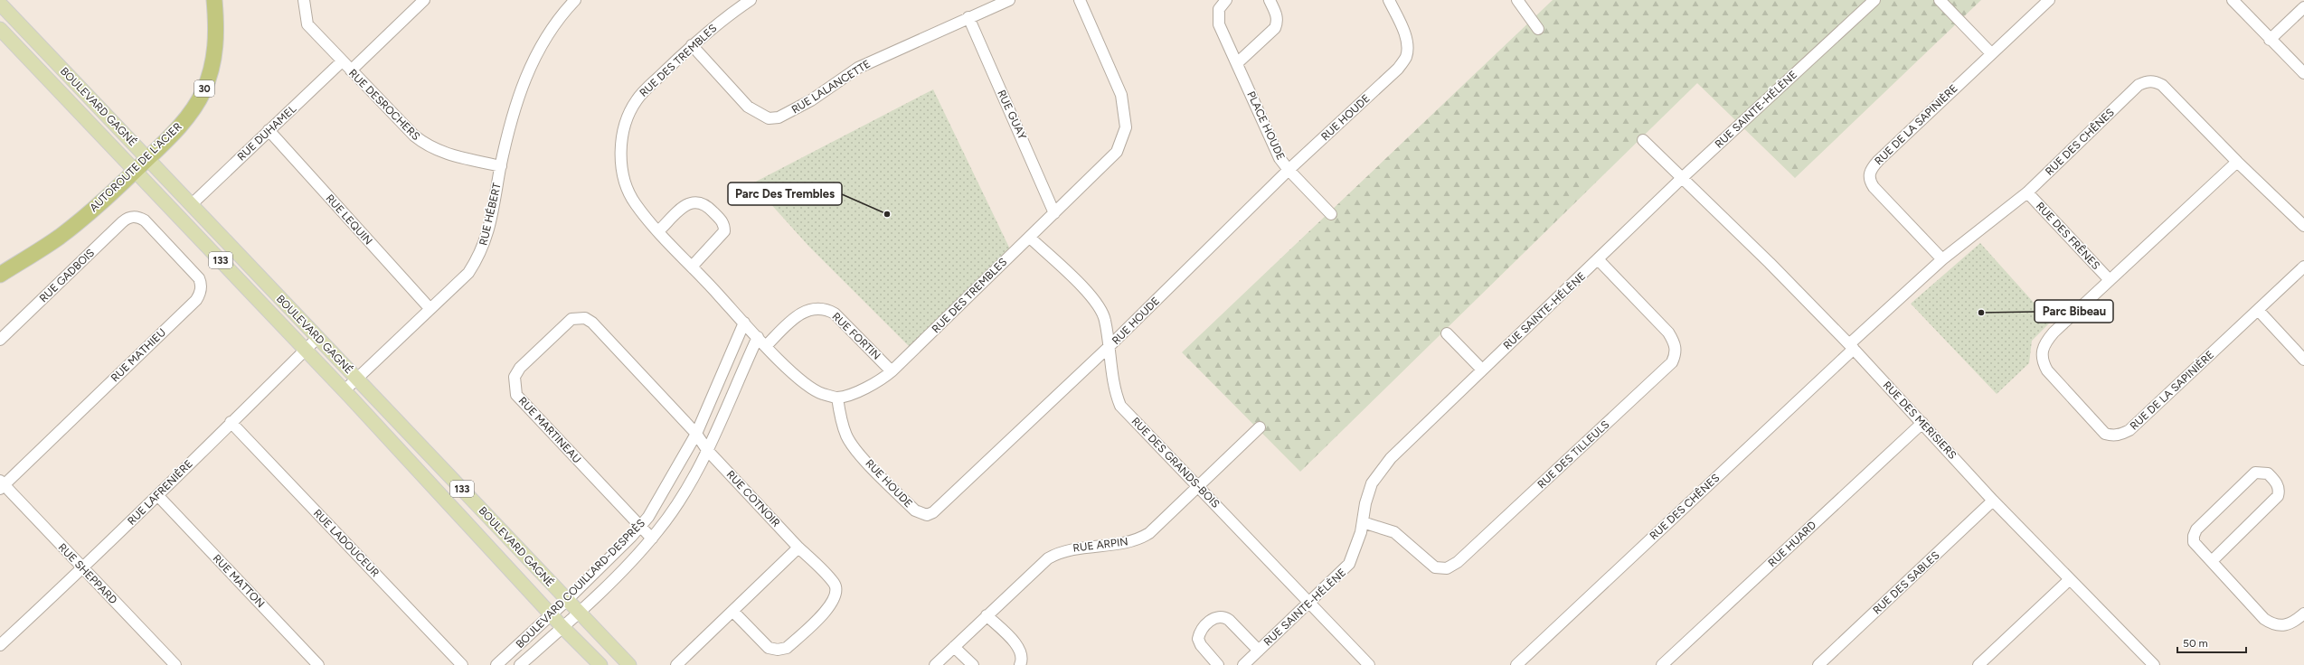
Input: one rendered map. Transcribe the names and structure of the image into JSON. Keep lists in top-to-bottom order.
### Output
{
  "streets": {
    "highway": ["30", "AUTOROUTE DE L'ACIER"],
    "main road": ["BOULEVARD GAGNÉ", "133"],
    "street": [
      "RUE DES TREMBLES",
      "RUE LALANCETTE",
      "RUE DESROCHERS",
      "RUE SAINTE-HÉLÈNE",
      "RUE GUAY",
      "RUE HOUDE",
      "RUE DE LA SAPINIÈRE",
      "PLACE HOUDE",
      "RUE DUHAMEL",
      "RUE DES CHÊNES",
      "RUE HÉBERT",
      "RUE LEQUIN",
      "RUE DES FRÊNES",
      "RUE GADBOIS",
      "RUE FORTIN",
      "RUE MATHIEU",
      "RUE DES MERISIERS",
      "RUE MARTINEAU",
      "RUE DES TILLEULS",
      "RUE DES GRANDS-BOIS",
      "RUE LAFRENIÈRE",
      "RUE COTNOIR",
      "RUE LADOUCEUR",
      "RUE HUARD",
      "RUE ARPIN",
      "RUE SHEPPARD",
      "RUE MATTON",
      "RUE DES SABLES",
      "BOULEVARD COUILLARD-DESPRÈS"
    ]
  },
  "crossings": [
    ["RUE DES TREMBLES", "RUE LALANCETTE"],
    ["RUE DES TREMBLES", "RUE GUAY"],
    ["RUE DES TREMBLES", "RUE HOUDE"],
    ["RUE DES TREMBLES", "RUE FORTIN"],
    ["RUE DES TREMBLES", "RUE DES GRANDS-BOIS"],
    ["RUE DES TREMBLES", "BOULEVARD COUILLARD-DESPRÈS"],
    ["RUE LALANCETTE", "RUE GUAY"],
    ["RUE DESROCHERS", "RUE DUHAMEL"],
    ["RUE DESROCHERS", "RUE HÉBERT"],
    ["BOULEVARD GAGNÉ", "RUE DUHAMEL"],
    ["BOULEVARD GAGNÉ", "AUTOROUTE DE L'ACIER"],
    ["BOULEVARD GAGNÉ", "RUE HÉBERT"],
    ["BOULEVARD GAGNÉ", "RUE LAFRENIÈRE"],
    ["BOULEVARD GAGNÉ", "BOULEVARD COUILLARD-DESPRÈS"],
    ["RUE SAINTE-HÉLÈNE", "RUE DES MERISIERS"],
    ["RUE SAINTE-HÉLÈNE", "RUE DES TILLEULS"],
    ["RUE SAINTE-HÉLÈNE", "RUE DES GRANDS-BOIS"],
    ["RUE HOUDE", "PLACE HOUDE"],
    ["RUE HOUDE", "RUE DES GRANDS-BOIS"],
    ["RUE DE LA SAPINIÈRE", "RUE DES CHÊNES"],
    ["RUE DE LA SAPINIÈRE", "RUE DES FRÊNES"],
    ["RUE DUHAMEL", "RUE LEQUIN"],
    ["RUE DES CHÊNES", "RUE DES FRÊNES"],
    ["RUE DES CHÊNES", "RUE DES MERISIERS"],
    ["RUE HÉBERT", "RUE LEQUIN"],
    ["RUE GADBOIS", "RUE MATHIEU"],
    ["RUE MATHIEU", "RUE SHEPPARD"],
    ["RUE DES MERISIERS", "RUE HUARD"],
    ["RUE DES MERISIERS", "RUE DES SABLES"],
    ["RUE MARTINEAU", "RUE COTNOIR"],
    ["RUE MARTINEAU", "BOULEVARD COUILLARD-DESPRÈS"],
    ["RUE DES GRANDS-BOIS", "RUE ARPIN"],
    ["RUE LAFRENIÈRE", "RUE LADOUCEUR"],
    ["RUE LAFRENIÈRE", "RUE SHEPPARD"],
    ["RUE LAFRENIÈRE", "RUE MATTON"],
    ["RUE COTNOIR", "BOULEVARD COUILLARD-DESPRÈS"]
  ],
  "places": ["Parc Des Trembles", "Parc Bibeau"],
  "scale_bar": "50 m"
}
